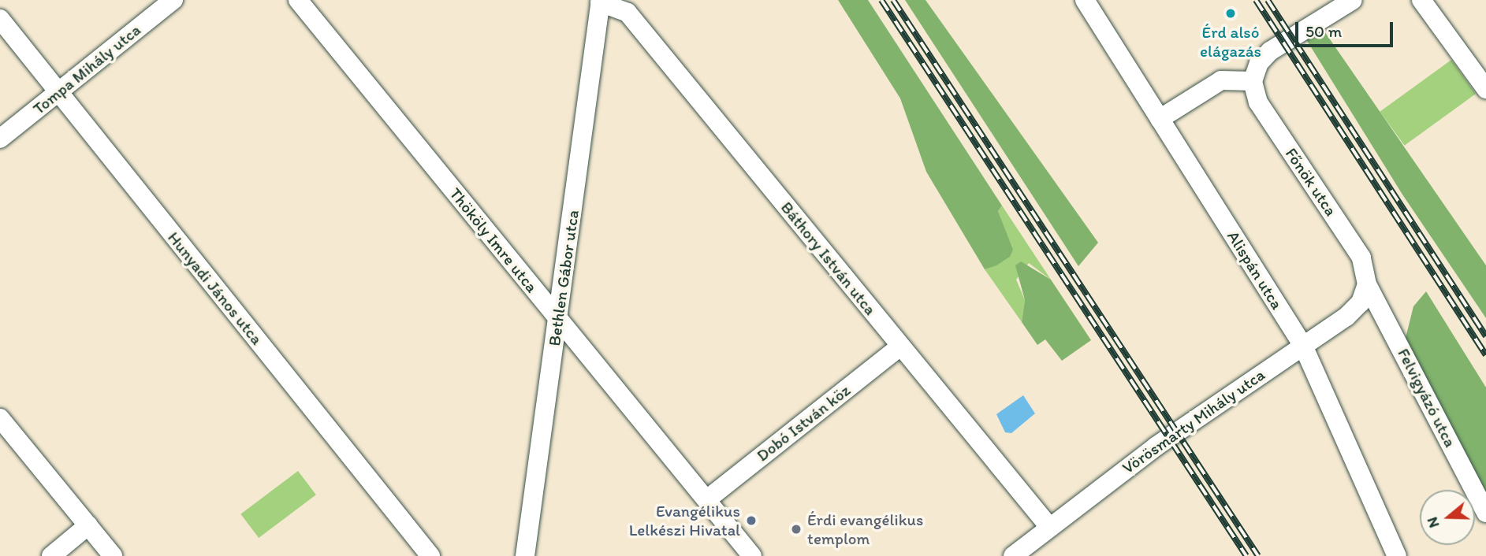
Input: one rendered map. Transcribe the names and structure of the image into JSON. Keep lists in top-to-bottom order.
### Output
{
  "streets": {
    "street": [
      "Tompa Mihály utca",
      "Főnök utca",
      "Thököly Imre utca",
      "Báthory István utca",
      "Alispán utca",
      "Bethlen Gábor utca",
      "Hunyadi János utca",
      "Felvigyázó utca",
      "Vörösmarty Mihály utca",
      "Dobó István köz"
    ]
  },
  "crossings": [
    ["Tompa Mihály utca", "Hunyadi János utca"],
    ["Főnök utca", "Felvigyázó utca"],
    ["Főnök utca", "Vörösmarty Mihály utca"],
    ["Thököly Imre utca", "Bethlen Gábor utca"],
    ["Thököly Imre utca", "Dobó István köz"],
    ["Báthory István utca", "Bethlen Gábor utca"],
    ["Báthory István utca", "Vörösmarty Mihály utca"],
    ["Báthory István utca", "Dobó István köz"],
    ["Alispán utca", "Vörösmarty Mihály utca"],
    ["Felvigyázó utca", "Vörösmarty Mihály utca"]
  ],
  "places": ["Érd alsó elágazás", "Evangélikus Lelkészi Hivatal", "Érdi evangélikus templom"],
  "scale_bar": "50 m",
  "north": "left"
}
